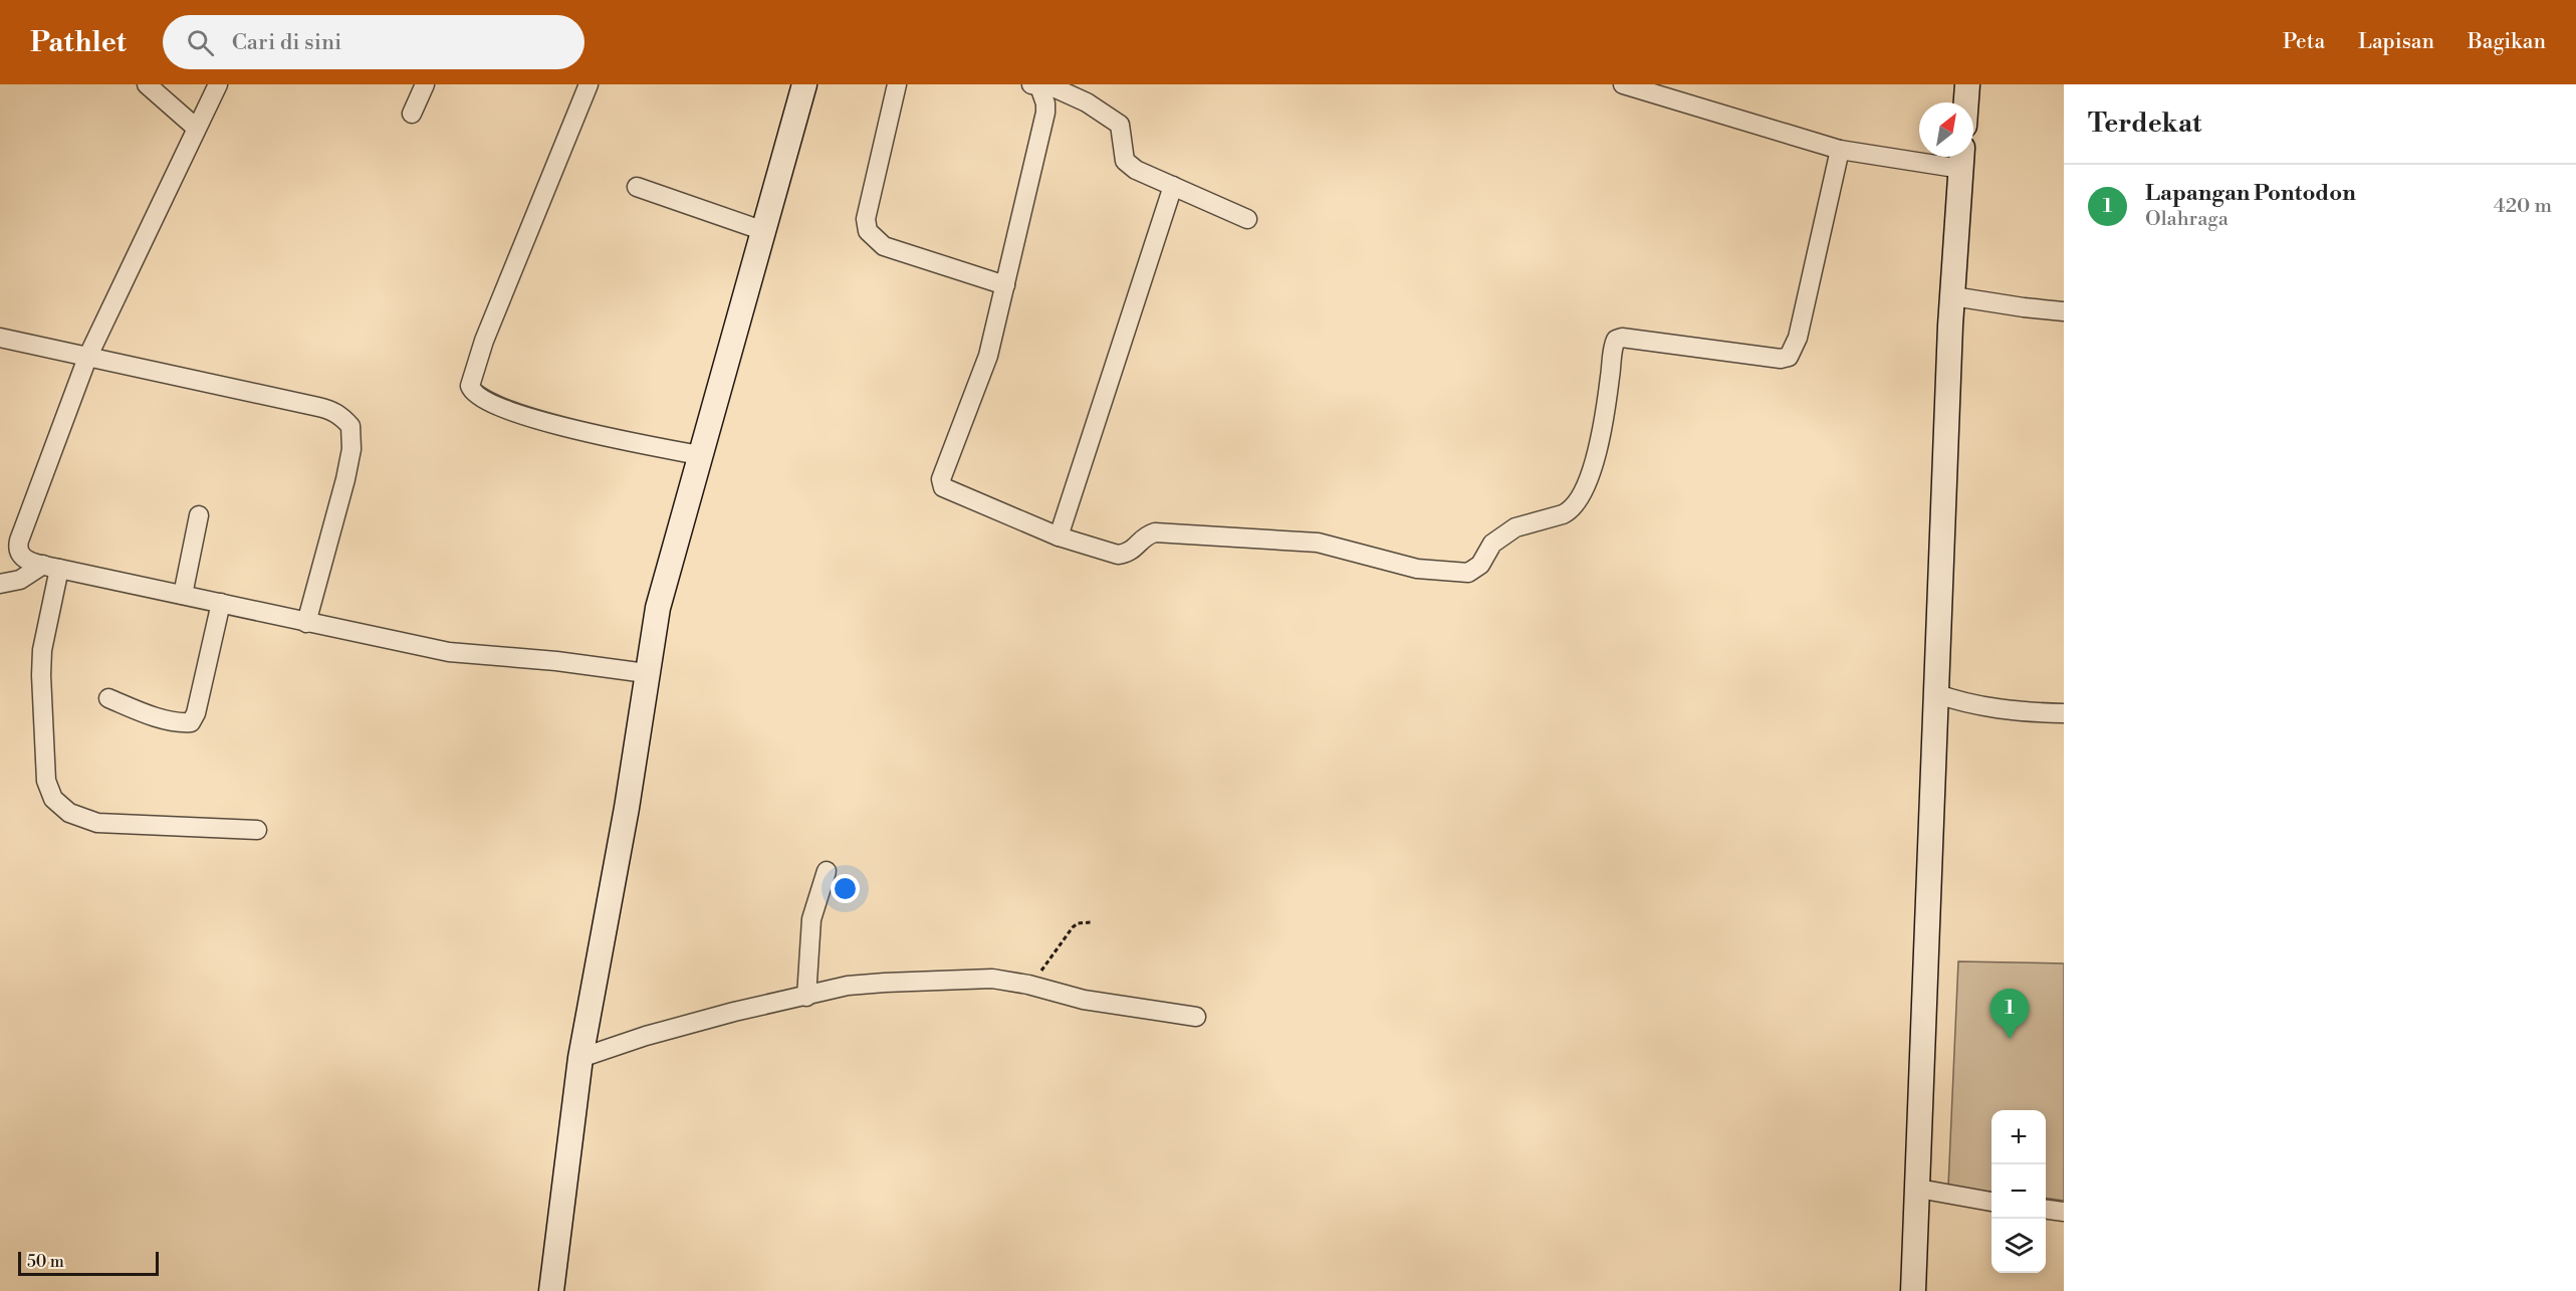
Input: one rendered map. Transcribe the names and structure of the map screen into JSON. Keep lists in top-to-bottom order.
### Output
{
  "scale_bar": "50 m",
  "north": "top right",
  "page": {
    "header": "Pathlet",
    "search": "Cari di sini",
    "nav": ["Peta", "Lapisan", "Bagikan"],
    "heading": "Terdekat",
    "list": [
      {
        "mark": "1",
        "name": "Lapangan Pontodon",
        "note": "Olahraga",
        "value": "420 m"
      }
    ],
    "pins": "1",
    "map_buttons": ["+", "−"],
    "scale": "50 m"
  }
}
